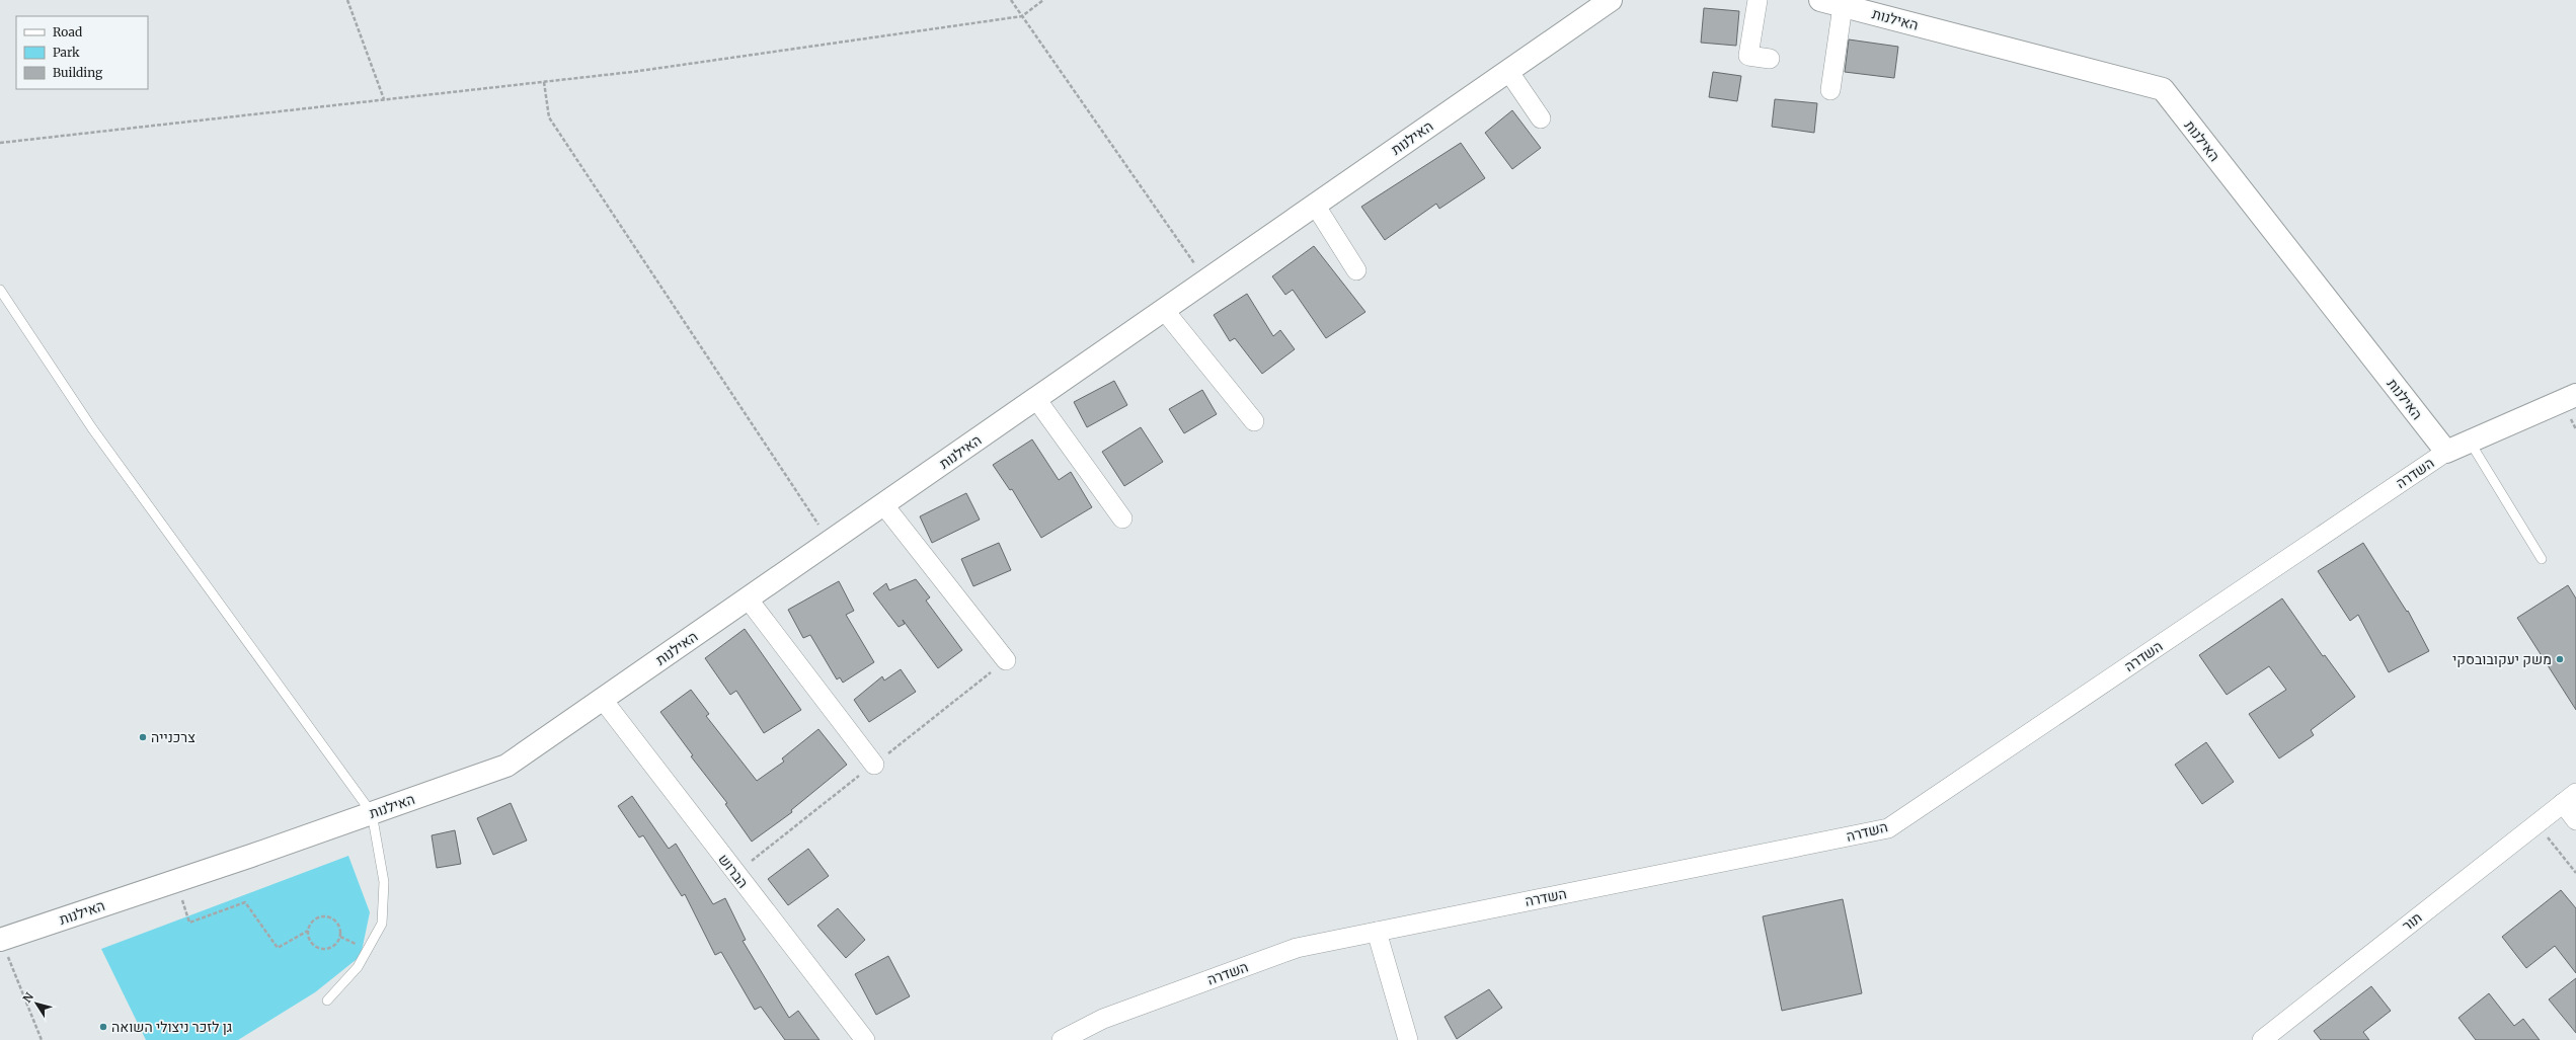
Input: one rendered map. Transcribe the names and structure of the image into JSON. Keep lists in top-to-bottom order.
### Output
{
  "streets": {
    "street": [
      "האילנות",
      "השדרה",
      "הברוש",
      "תור"
    ]
  },
  "crossings": [
    ["האילנות", "השדרה"],
    ["האילנות", "הברוש"]
  ],
  "places": ["משק יעקובובסקי", "צרכנייה", "גן לזכר ניצולי השואה"],
  "legend": ["Road", "Park", "Building"],
  "north": "top left"
}
